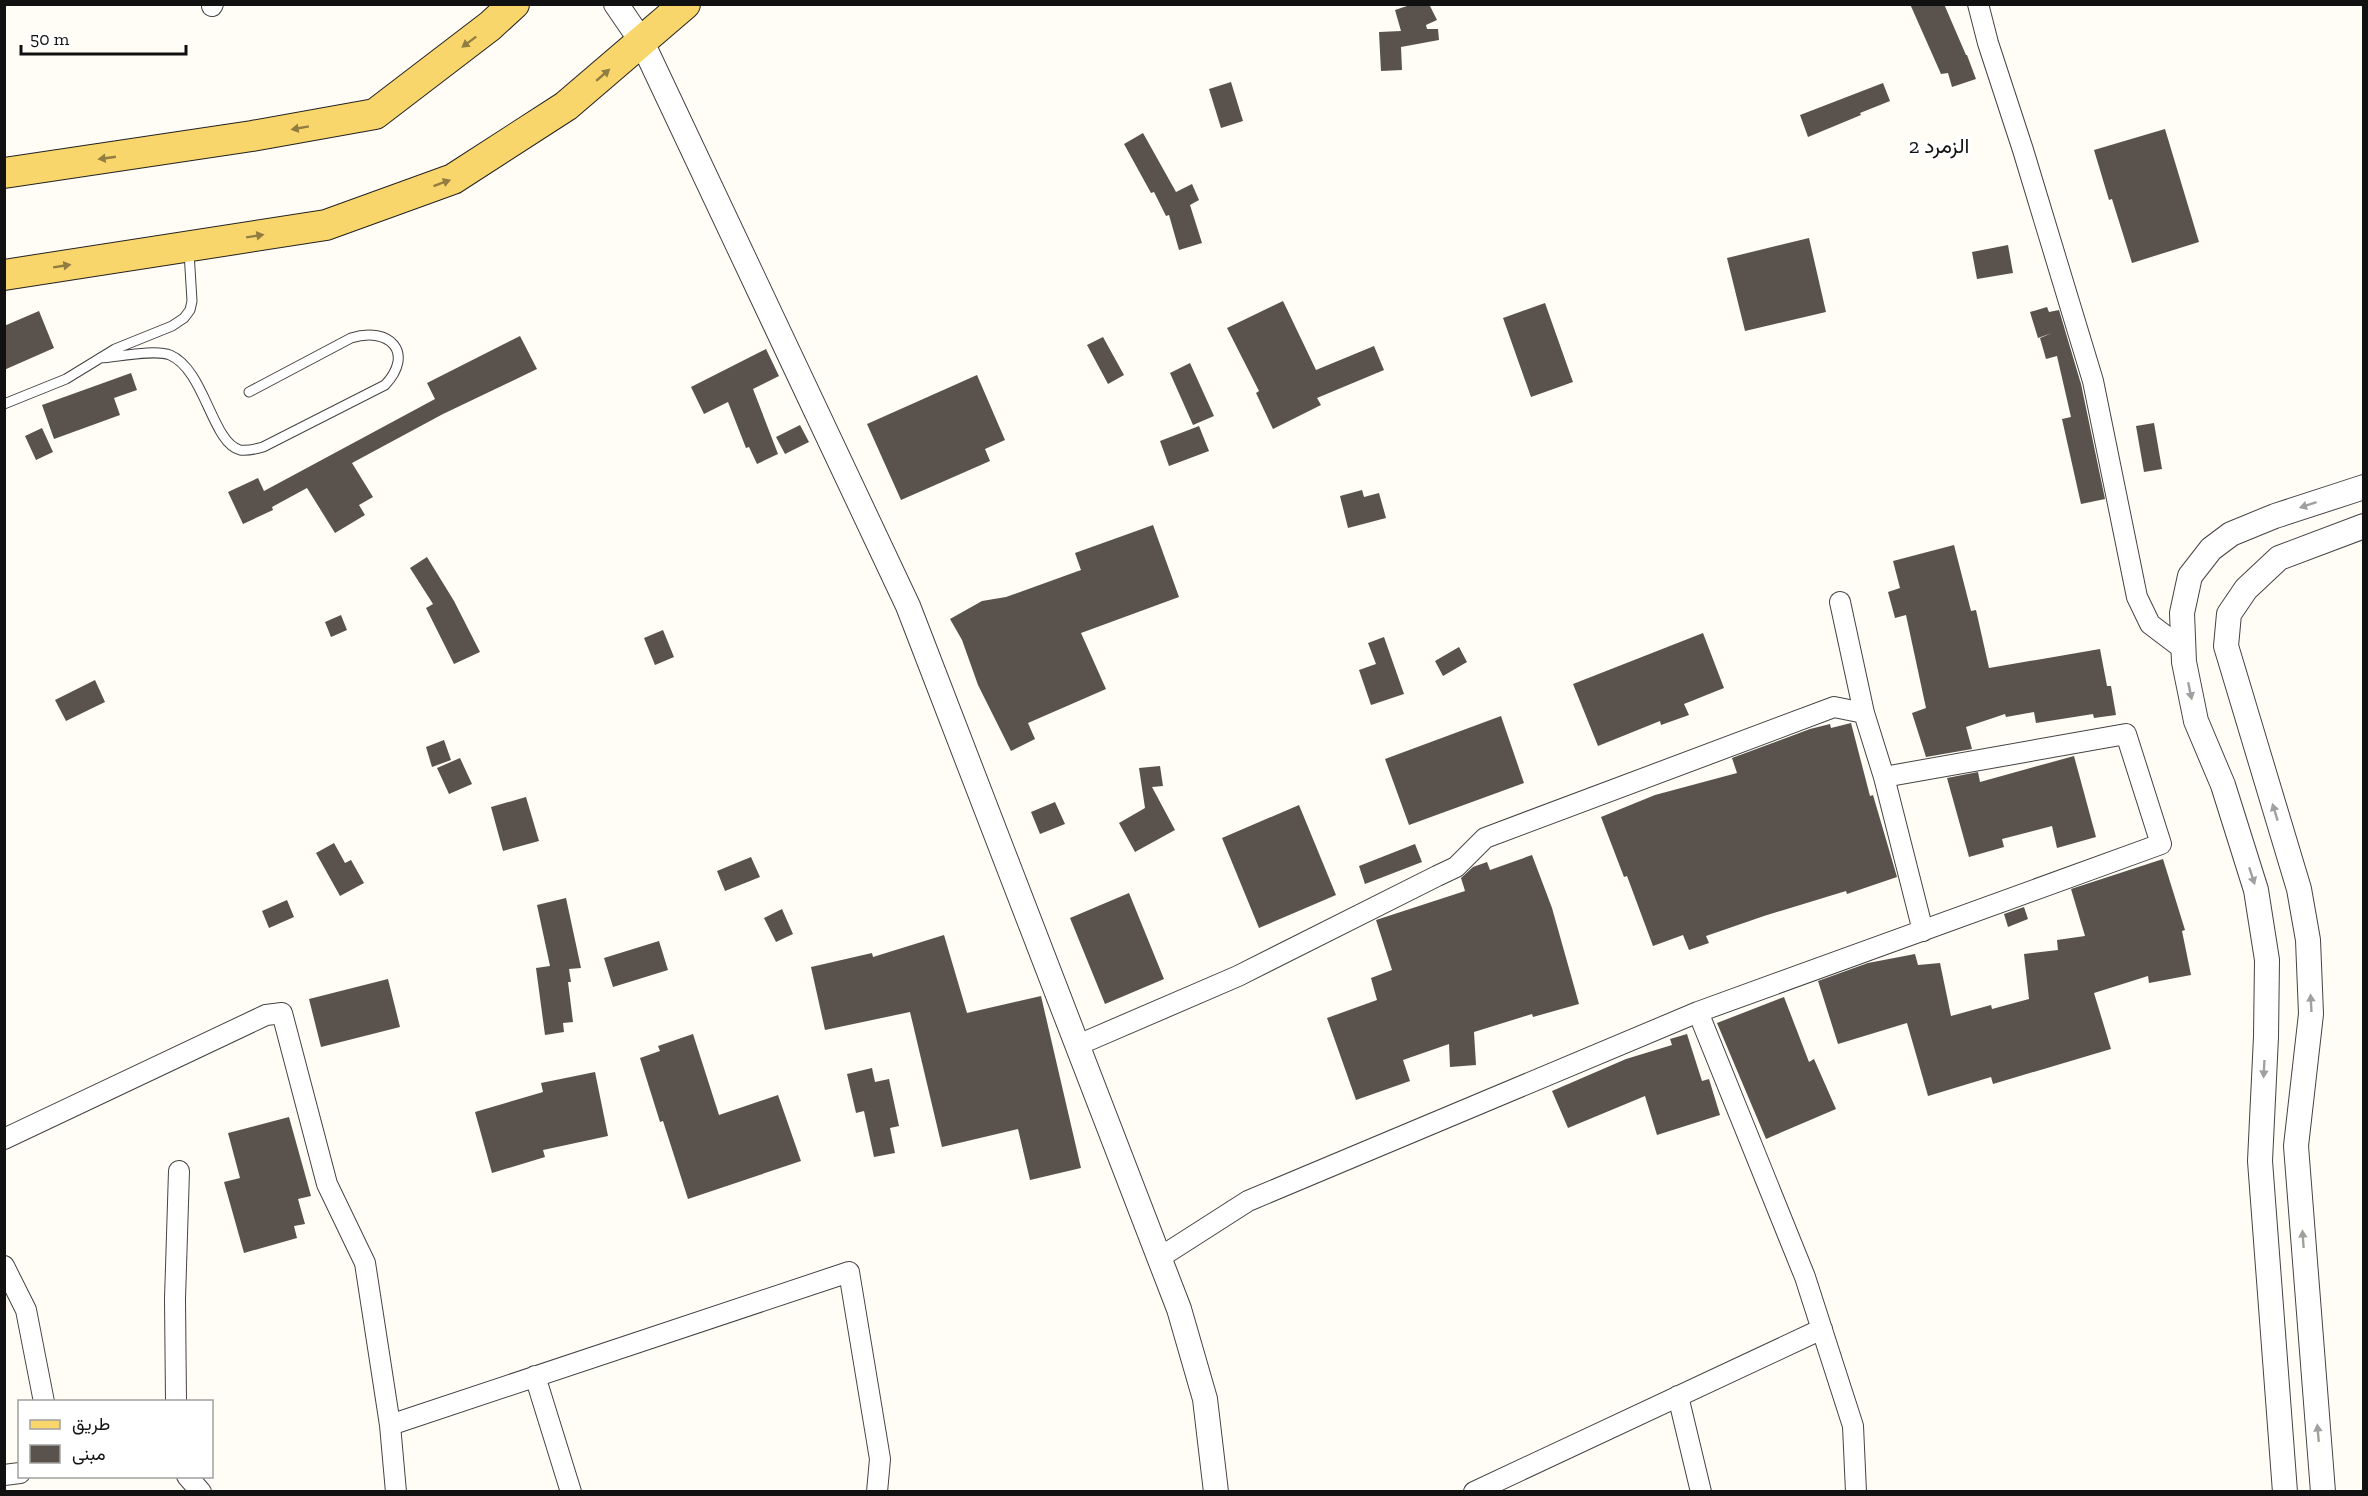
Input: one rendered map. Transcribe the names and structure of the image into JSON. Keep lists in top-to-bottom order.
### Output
{
  "districts": ["الزمرد 2"],
  "legend": ["طريق", "مبنى"],
  "scale_bar": "50 m"
}
